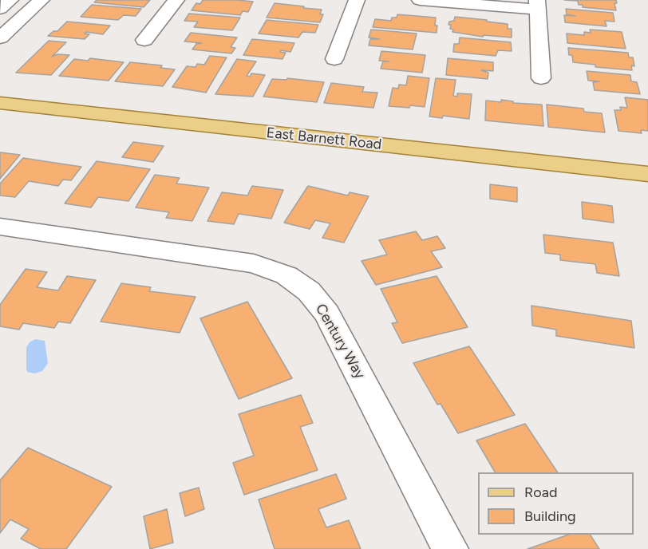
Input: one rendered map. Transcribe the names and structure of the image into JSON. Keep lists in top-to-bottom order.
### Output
{
  "streets": {
    "main road": ["East Barnett Road"],
    "street": ["Century Way"]
  },
  "legend": ["Road", "Building"]
}
